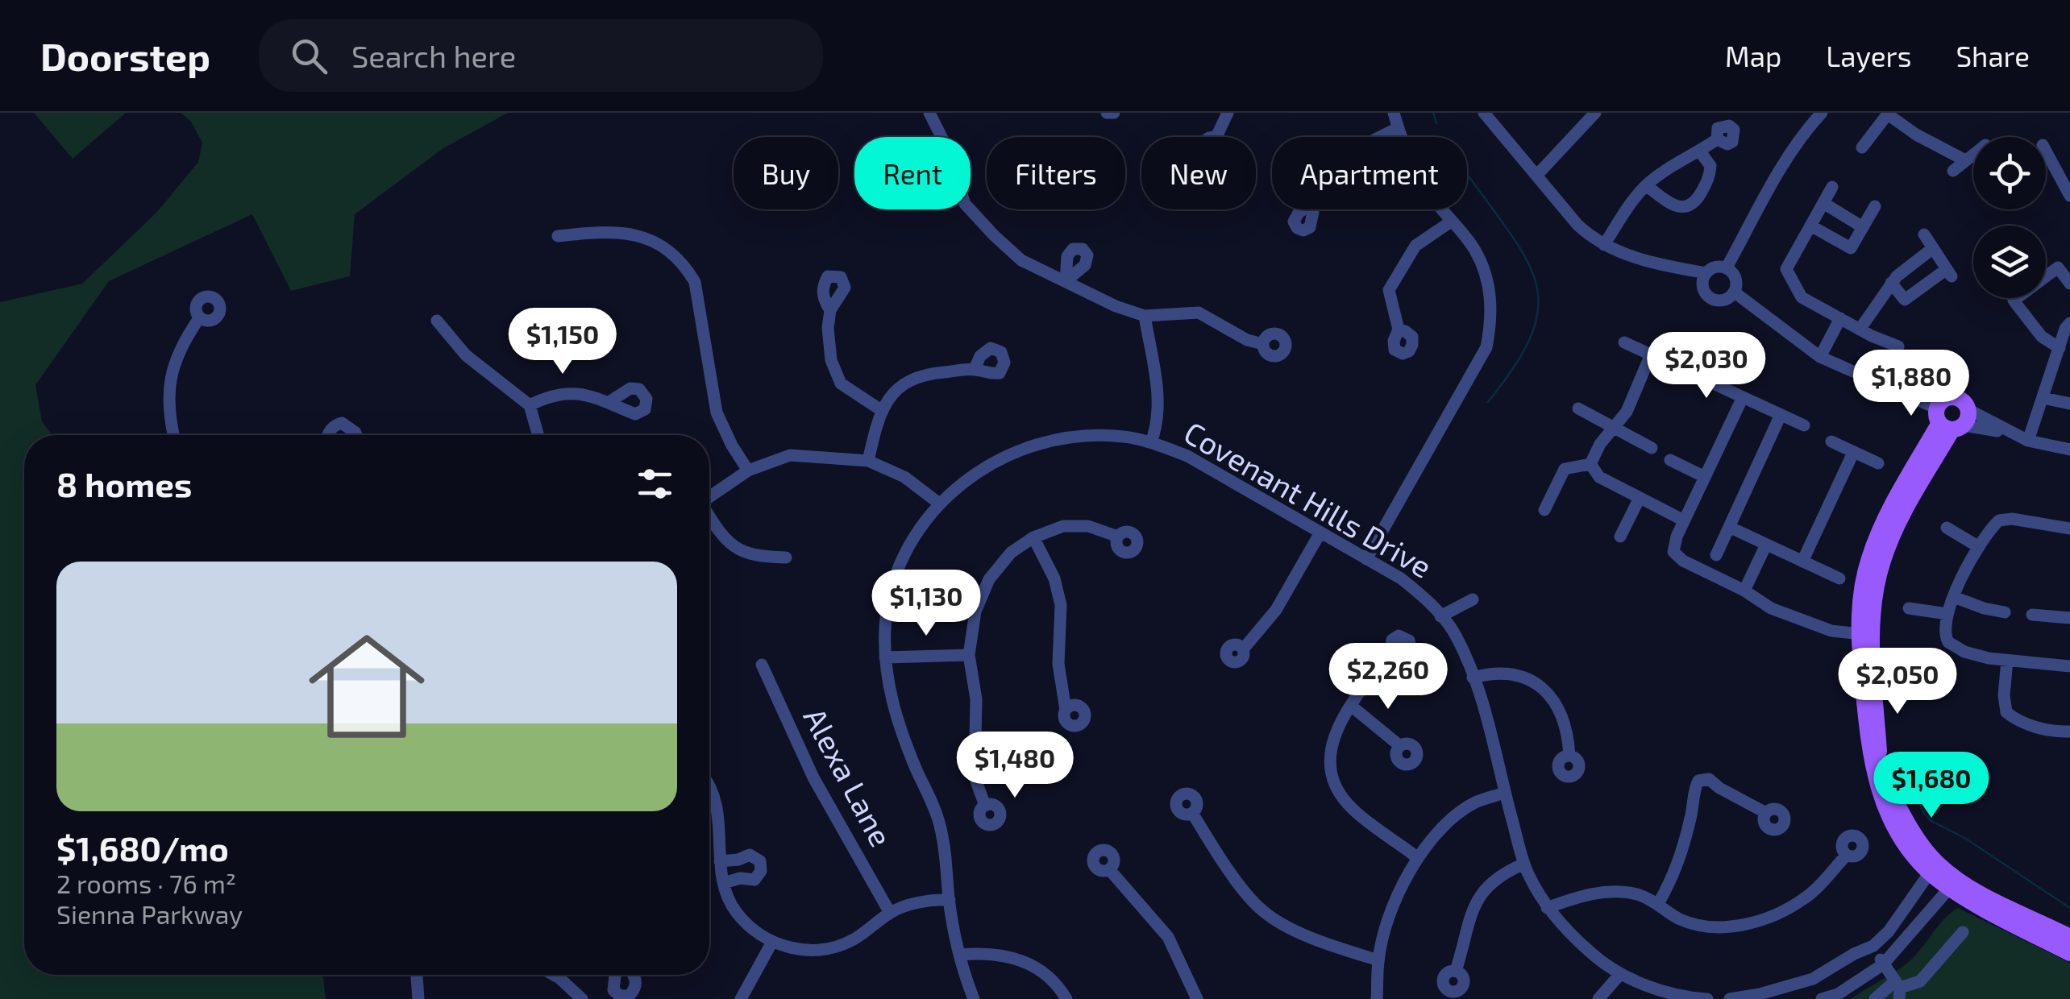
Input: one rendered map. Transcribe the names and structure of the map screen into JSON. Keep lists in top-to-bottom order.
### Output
{
  "streets": {
    "street": ["Covenant Hills Drive", "Alexa Lane"]
  },
  "page": {
    "header": "Doorstep",
    "search": "Search here",
    "nav": ["Map", "Layers", "Share"],
    "chip": [
      "Buy",
      "Rent",
      "Filters",
      "New",
      "Apartment"
    ],
    "price": [
      "$1,150",
      "$2,030",
      "$1,880",
      "$1,130",
      "$2,260",
      "$2,050",
      "$1,480",
      "$1,680"
    ],
    "heading": "8 homes",
    "list": [
      {
        "name": "$1,680/mo",
        "note": "2 rooms · 76 m² · Sienna Parkway"
      }
    ]
  }
}
